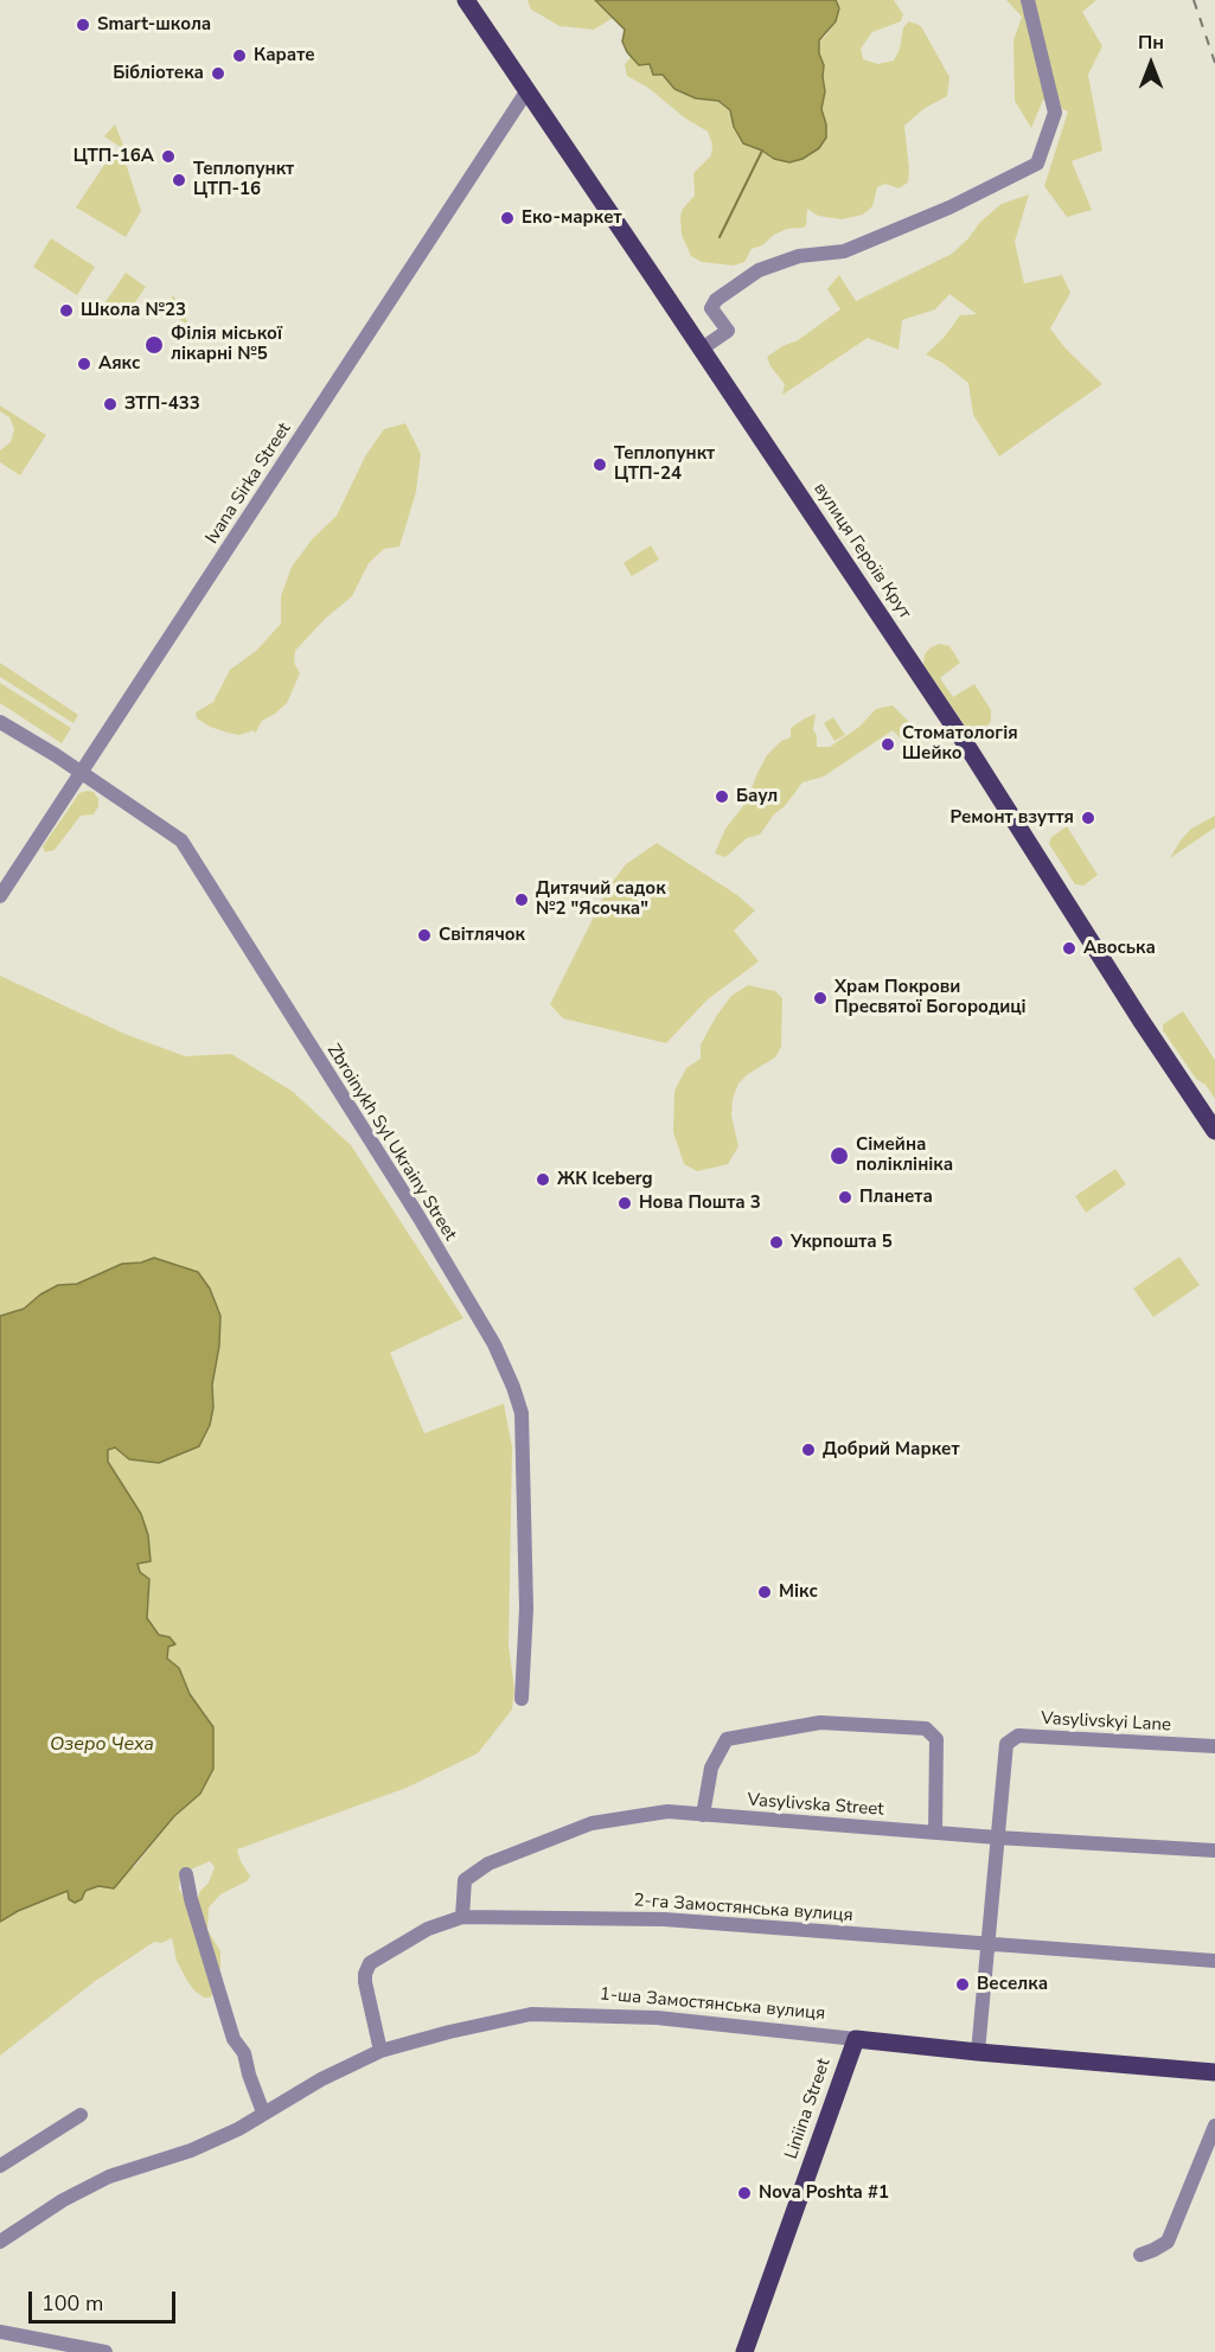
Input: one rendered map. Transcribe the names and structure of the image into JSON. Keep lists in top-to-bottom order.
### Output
{
  "streets": {
    "main road": ["вулиця Героїв Крут", "1-ша Замостянська вулиця", "Liniina Street"],
    "street": [
      "Ivana Sirka Street",
      "Zbroinykh Syl Ukrainy Street",
      "Vasylivskyi Lane",
      "Vasylivska Street",
      "2-га Замостянська вулиця"
    ]
  },
  "crossings": [
    ["Ivana Sirka Street", "вулиця Героїв Крут"],
    ["Ivana Sirka Street", "Zbroinykh Syl Ukrainy Street"],
    ["Vasylivskyi Lane", "Vasylivska Street"],
    ["Vasylivskyi Lane", "2-га Замостянська вулиця"],
    ["Vasylivskyi Lane", "1-ша Замостянська вулиця"],
    ["Vasylivska Street", "2-га Замостянська вулиця"],
    ["2-га Замостянська вулиця", "1-ша Замостянська вулиця"],
    ["1-ша Замостянська вулиця", "Liniina Street"]
  ],
  "water": ["Озеро Чеха"],
  "places": [
    "Smart-школа",
    "Карате",
    "Бібліотека",
    "ЦТП-16А",
    "Теплопункт ЦТП-16",
    "Еко-маркет",
    "Школа №23",
    "Філія міської лікарні №5",
    "Аякс",
    "ЗТП-433",
    "Теплопункт ЦТП-24",
    "Стоматологія Шейко",
    "Баул",
    "Ремонт взуття",
    "Дитячий садок №2 \"Ясочка\"",
    "Світлячок",
    "Авоська",
    "Храм Покрови Пресвятої Богородиці",
    "Сімейна поліклініка",
    "ЖК Iceberg",
    "Планета",
    "Нова Пошта 3",
    "Укрпошта 5",
    "Добрий Маркет",
    "Мікс",
    "Веселка",
    "Nova Poshta #1"
  ],
  "scale_bar": "100 m",
  "north": "top"
}
